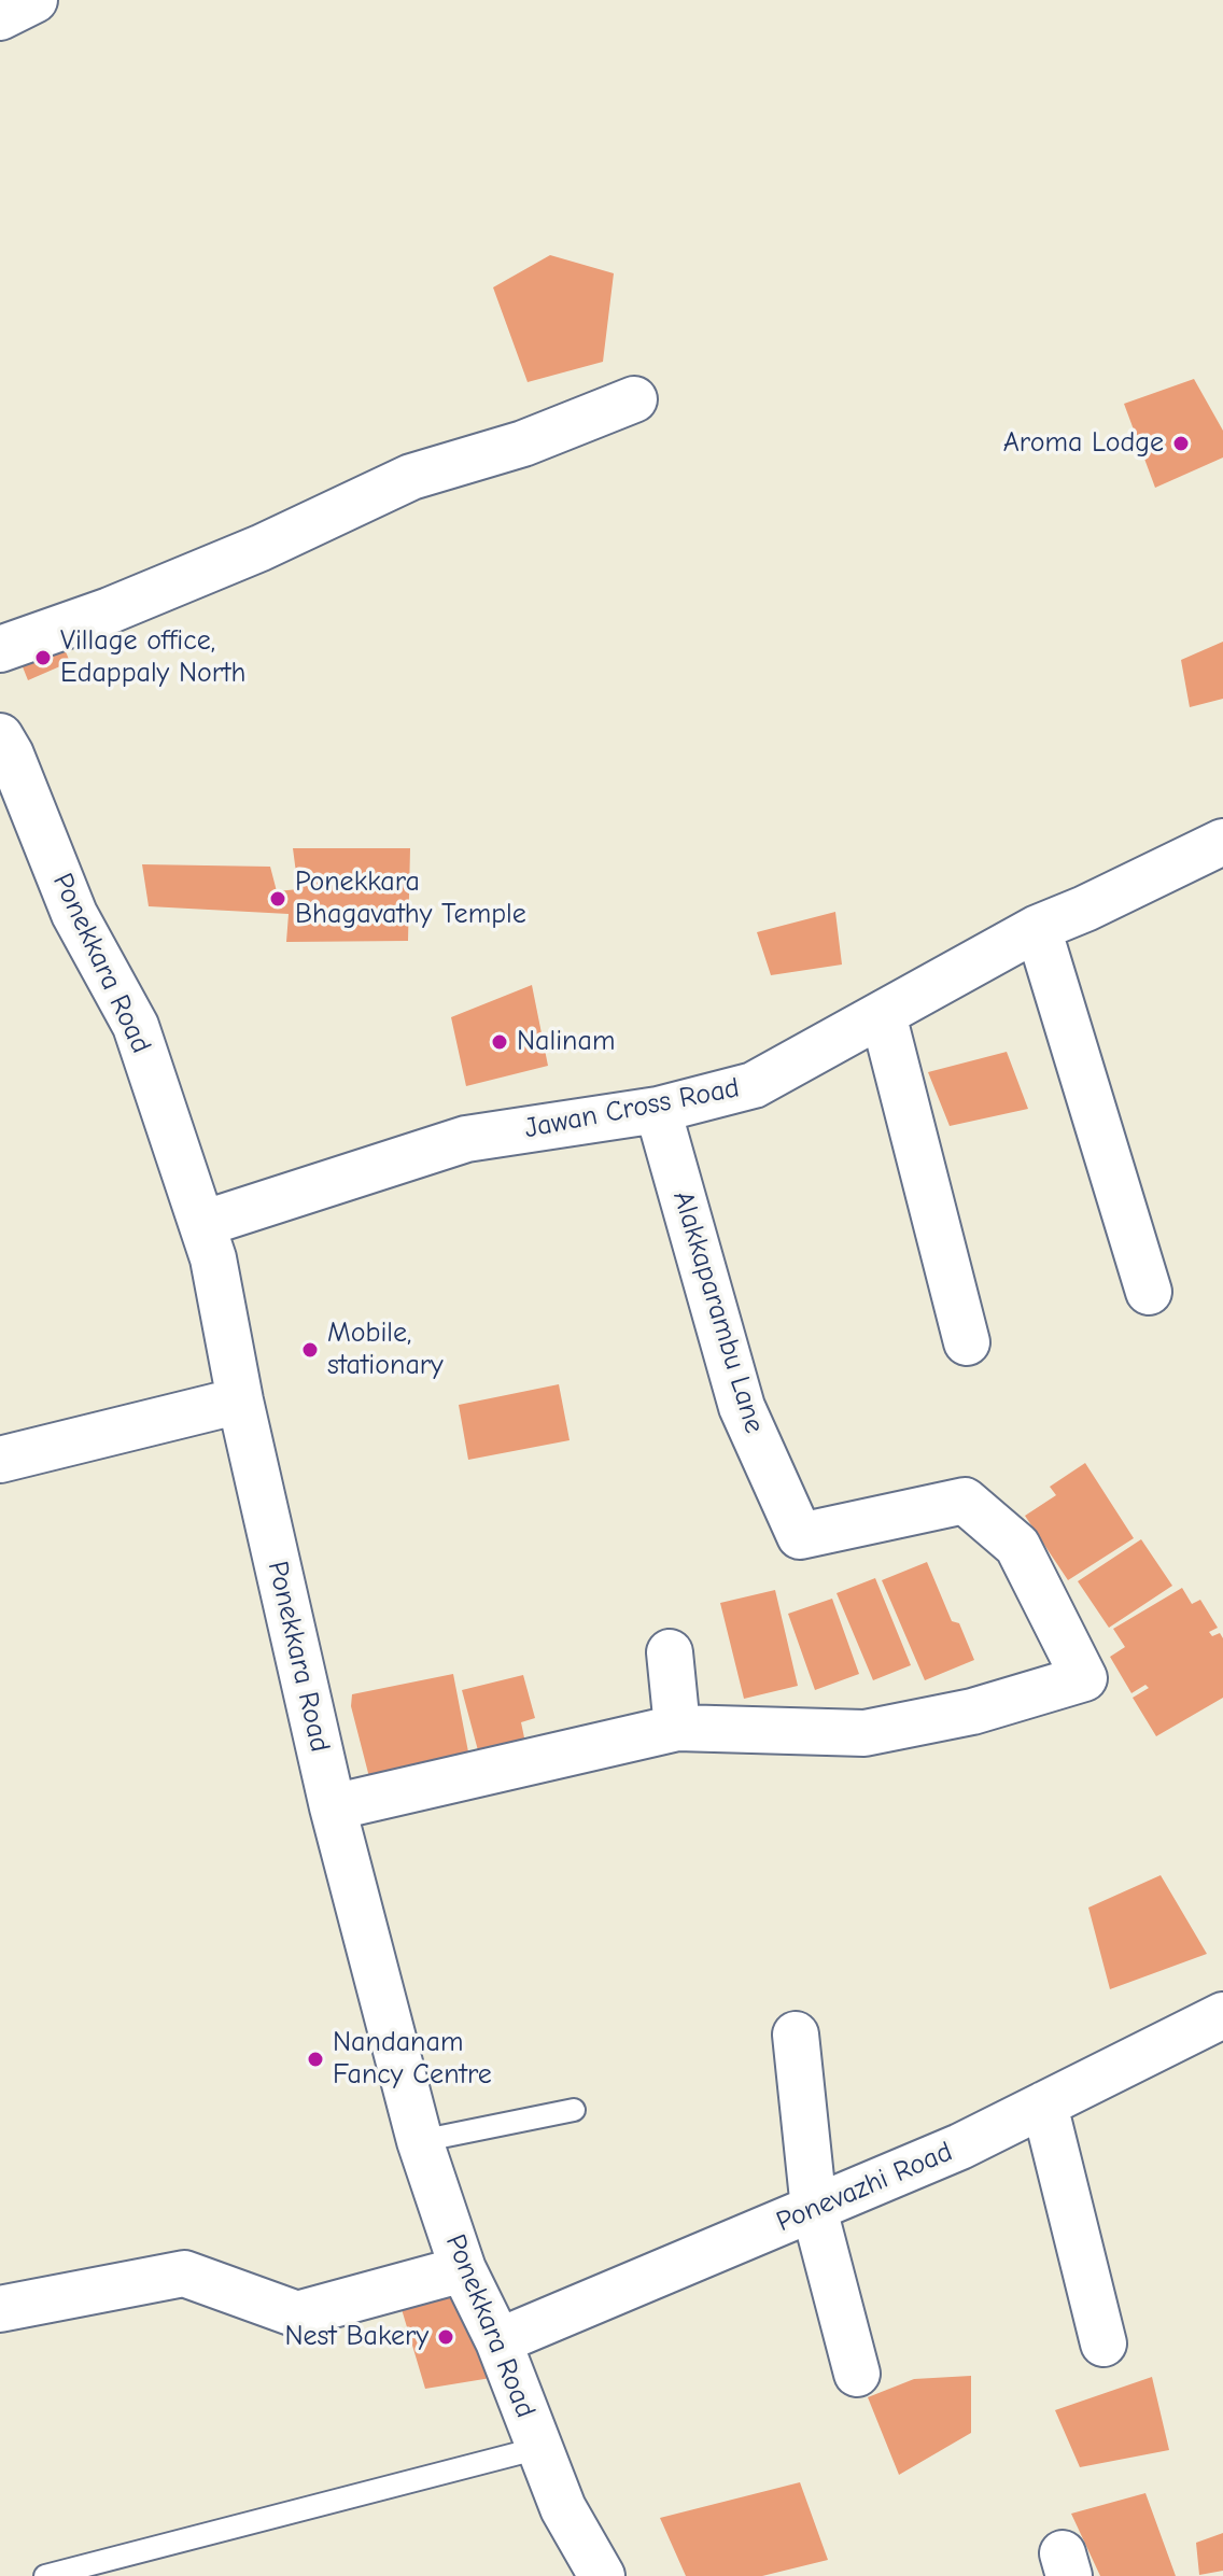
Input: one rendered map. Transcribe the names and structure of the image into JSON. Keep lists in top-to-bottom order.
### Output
{
  "streets": {
    "street": [
      "Ponekkara Road",
      "Jawan Cross Road",
      "Alakkaparambu Lane",
      "Ponevazhi Road"
    ]
  },
  "crossings": [
    ["Ponekkara Road", "Jawan Cross Road"],
    ["Ponekkara Road", "Ponevazhi Road"],
    ["Jawan Cross Road", "Alakkaparambu Lane"]
  ],
  "places": [
    "Aroma Lodge",
    "Village office, Edappaly North",
    "Ponekkara Bhagavathy Temple",
    "Nalinam",
    "Mobile, stationary",
    "Nandanam Fancy Centre",
    "Nest Bakery"
  ]
}
